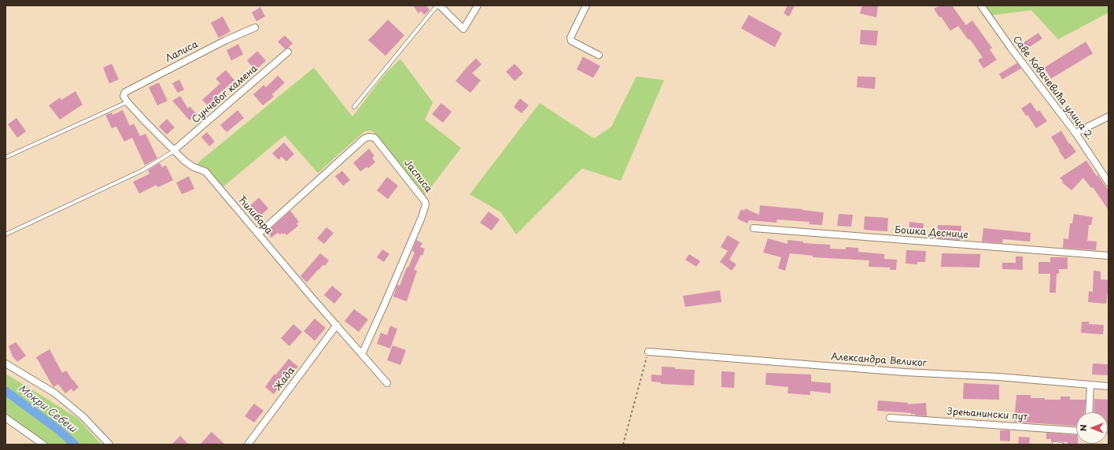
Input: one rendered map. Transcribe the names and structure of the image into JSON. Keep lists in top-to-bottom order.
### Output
{
  "streets": {
    "street": [
      "Лаписа",
      "Саве Ковачевића улица 2.",
      "Сунчевог камена",
      "Јасписа",
      "Ћилибара",
      "Бошка Деснице",
      "Александра Великог",
      "Жада",
      "Зрењанински пут"
    ]
  },
  "crossings": [
    ["Лаписа", "Ћилибара"],
    ["Сунчевог камена", "Ћилибара"],
    ["Јасписа", "Ћилибара"],
    ["Ћилибара", "Жада"]
  ],
  "water": ["Мокри Себеш"],
  "north": "left"
}
